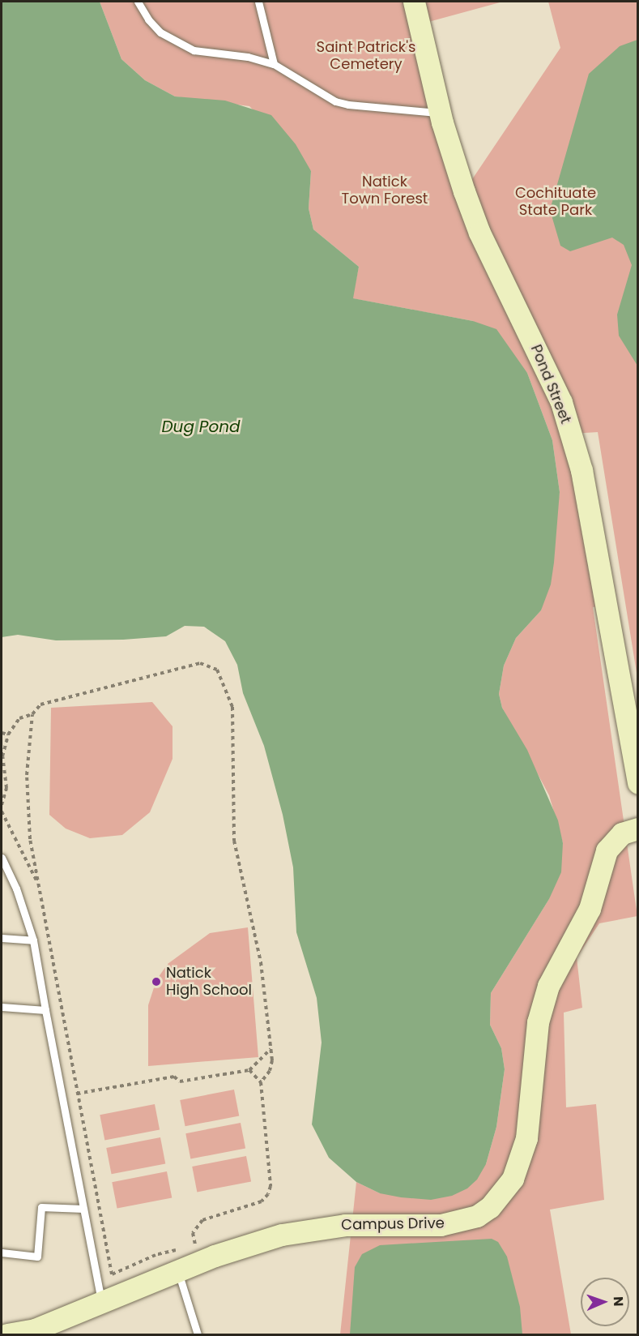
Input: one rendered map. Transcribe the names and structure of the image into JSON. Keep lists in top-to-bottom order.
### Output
{
  "streets": {
    "street": ["Pond Street", "Campus Drive"]
  },
  "water": ["Dug Pond"],
  "parks": ["Saint Patrick's Cemetery", "Natick Town Forest", "Cochituate State Park"],
  "places": ["Natick High School"],
  "north": "right"
}
